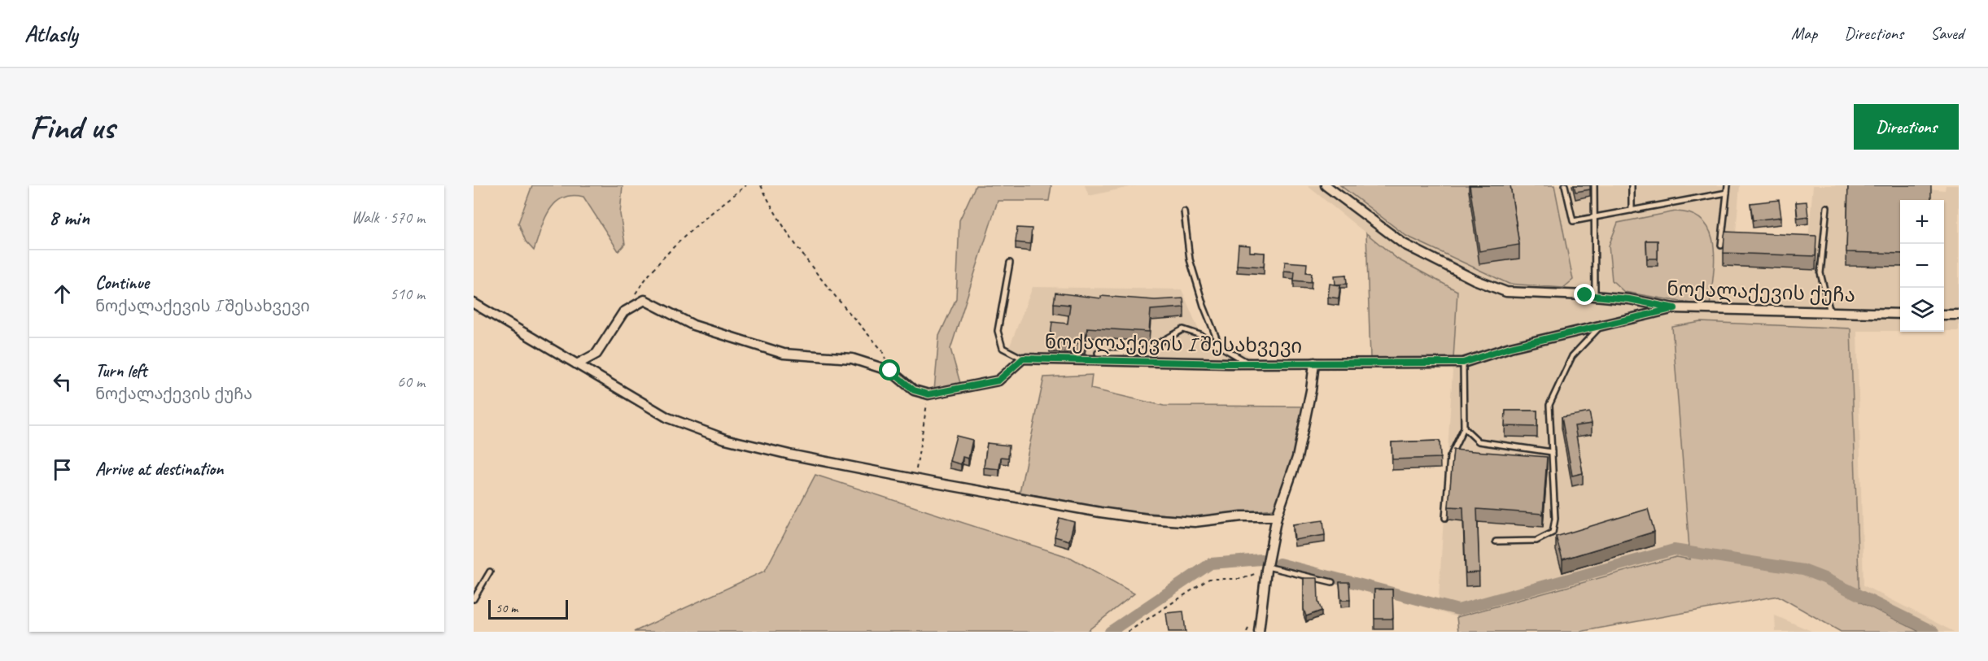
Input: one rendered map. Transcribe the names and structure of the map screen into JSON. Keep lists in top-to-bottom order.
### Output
{
  "streets": {
    "street": ["ნოქალაქევის ქუჩა", "ნოქალაქევის I შესახვევი"]
  },
  "crossings": [
    ["ნოქალაქევის ქუჩა", "ნოქალაქევის I შესახვევი"]
  ],
  "scale_bar": "50 m",
  "page": {
    "header": "Atlasly",
    "nav": ["Map", "Directions", "Saved"],
    "buttons": "Directions",
    "title": "Find us",
    "heading": ["8 min", "Walk · 570 m"],
    "map_buttons": ["+", "−"],
    "list": [
      ["Continue", "ნოქალაქევის I შესახვევი", "510 m"],
      ["Turn left", "ნოქალაქევის ქუჩა", "60 m"],
      "Arrive at destination"
    ],
    "scale": "50 m"
  }
}
